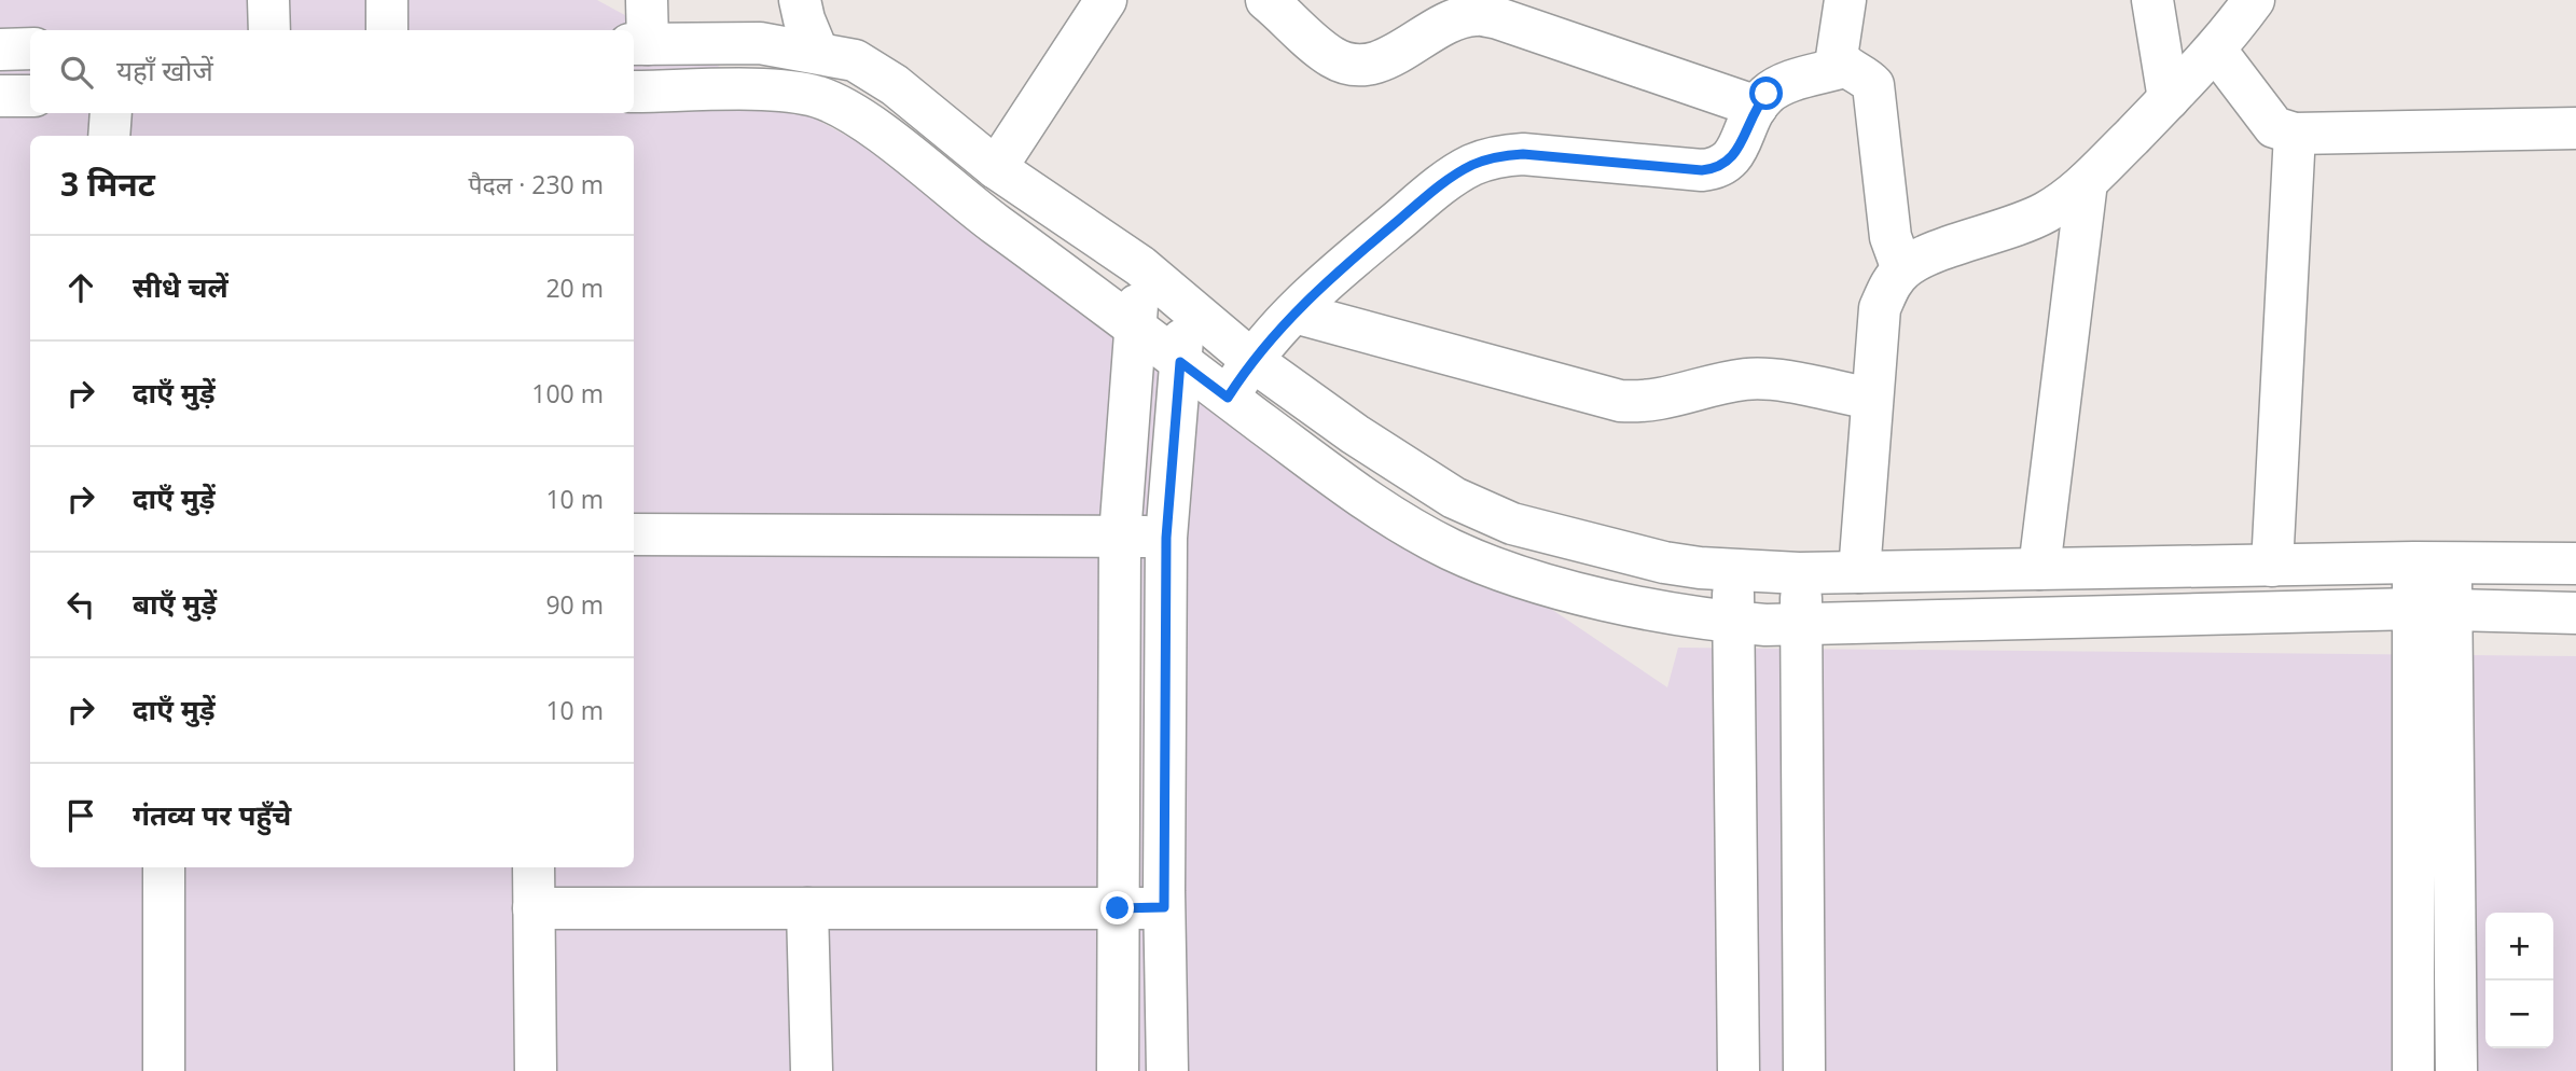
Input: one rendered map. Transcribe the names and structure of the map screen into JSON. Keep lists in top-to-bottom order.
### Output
{
  "page": {
    "search": "यहाँ खोजें",
    "heading": ["3 मिनट", "पैदल · 230 m"],
    "list": [
      ["सीधे चलें", "20 m"],
      ["दाएँ मुड़ें", "100 m"],
      ["दाएँ मुड़ें", "10 m"],
      ["बाएँ मुड़ें", "90 m"],
      ["दाएँ मुड़ें", "10 m"],
      "गंतव्य पर पहुँचे"
    ],
    "map_buttons": ["+", "−"]
  }
}
